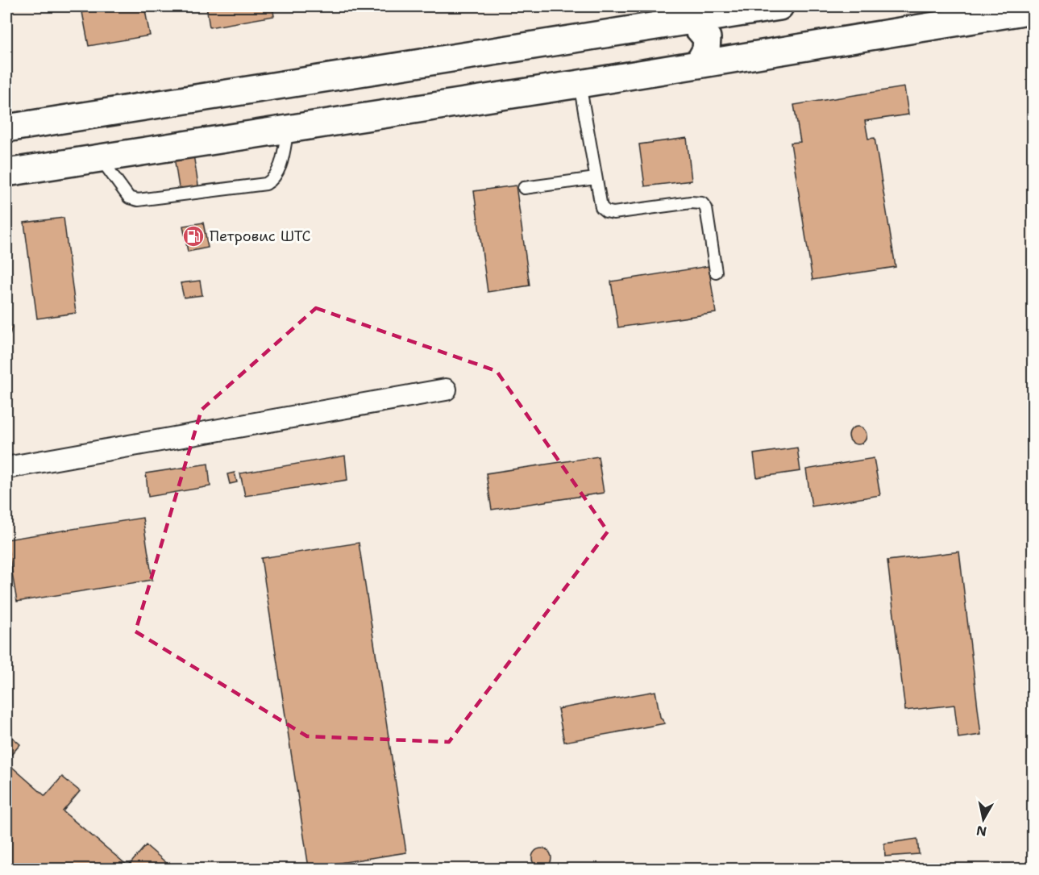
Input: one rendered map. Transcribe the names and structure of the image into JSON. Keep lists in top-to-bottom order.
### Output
{
  "places": {
    "fuel station": ["Петровис ШТС"]
  },
  "north": "bottom"
}
